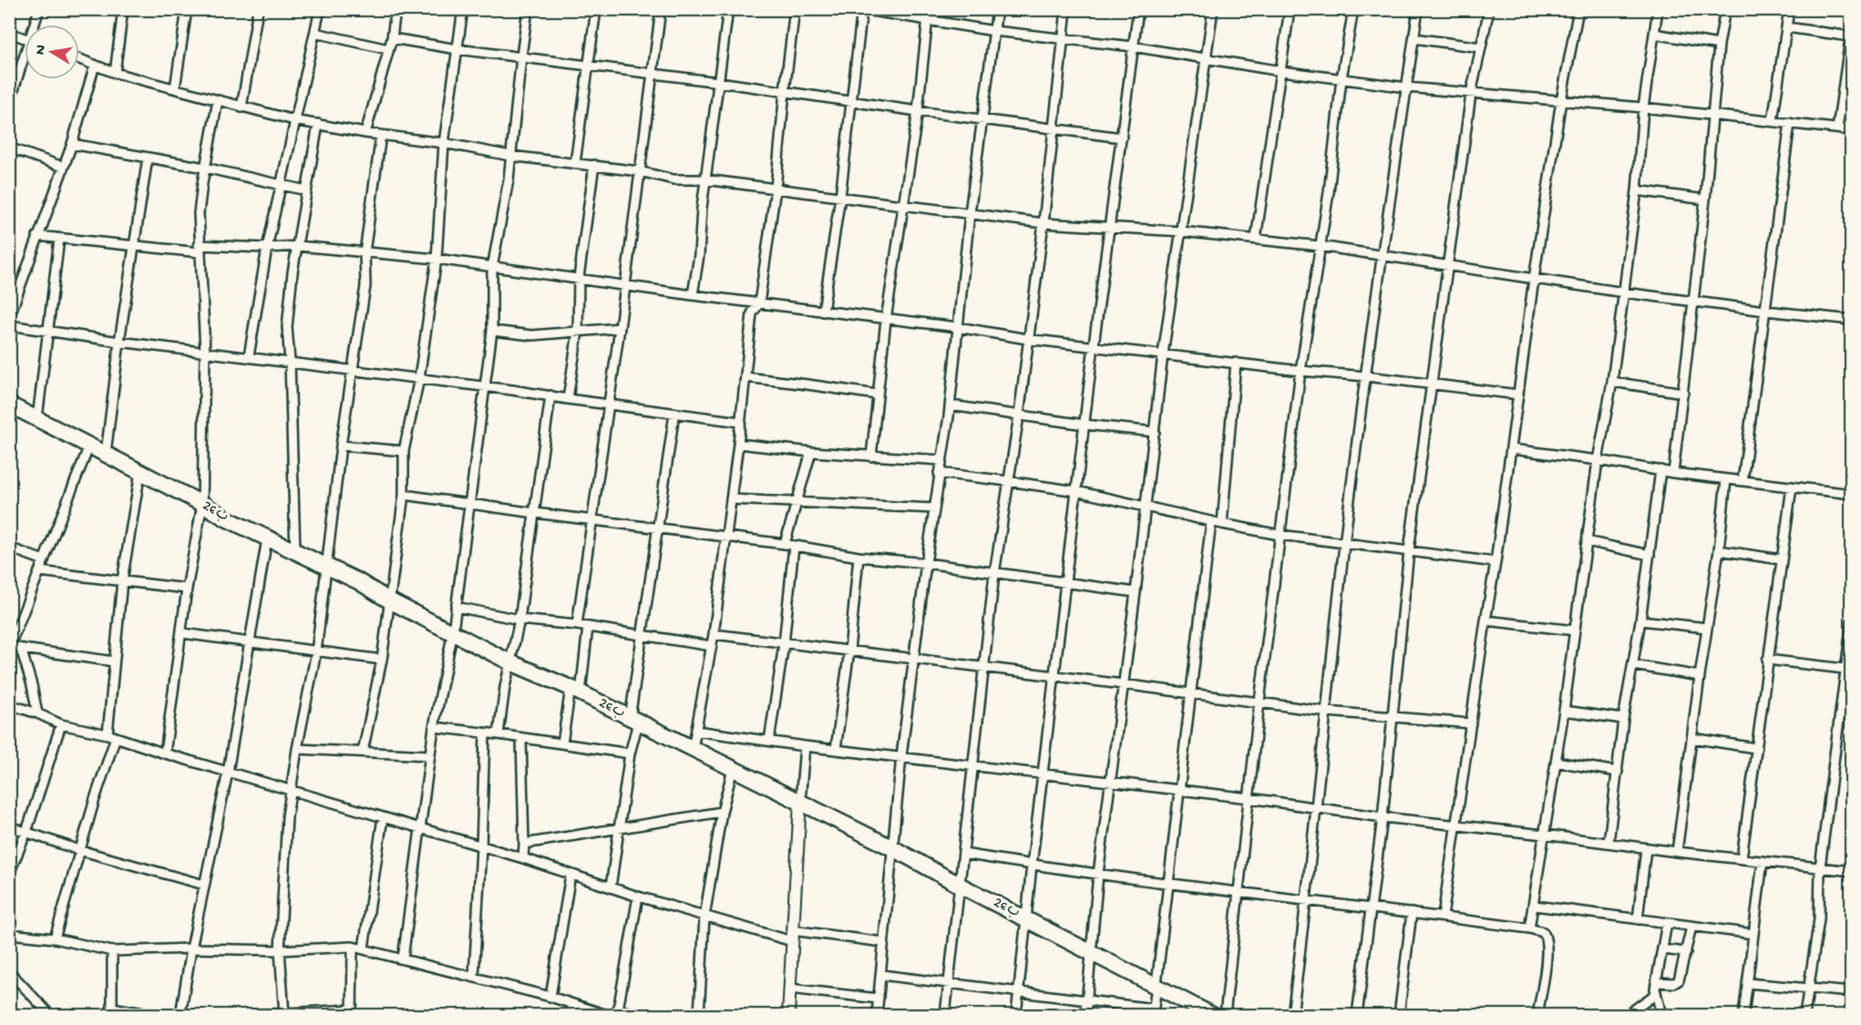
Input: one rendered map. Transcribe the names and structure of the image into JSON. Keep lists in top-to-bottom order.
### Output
{
  "streets": {
    "highway": ["26ب"]
  },
  "north": "left"
}
